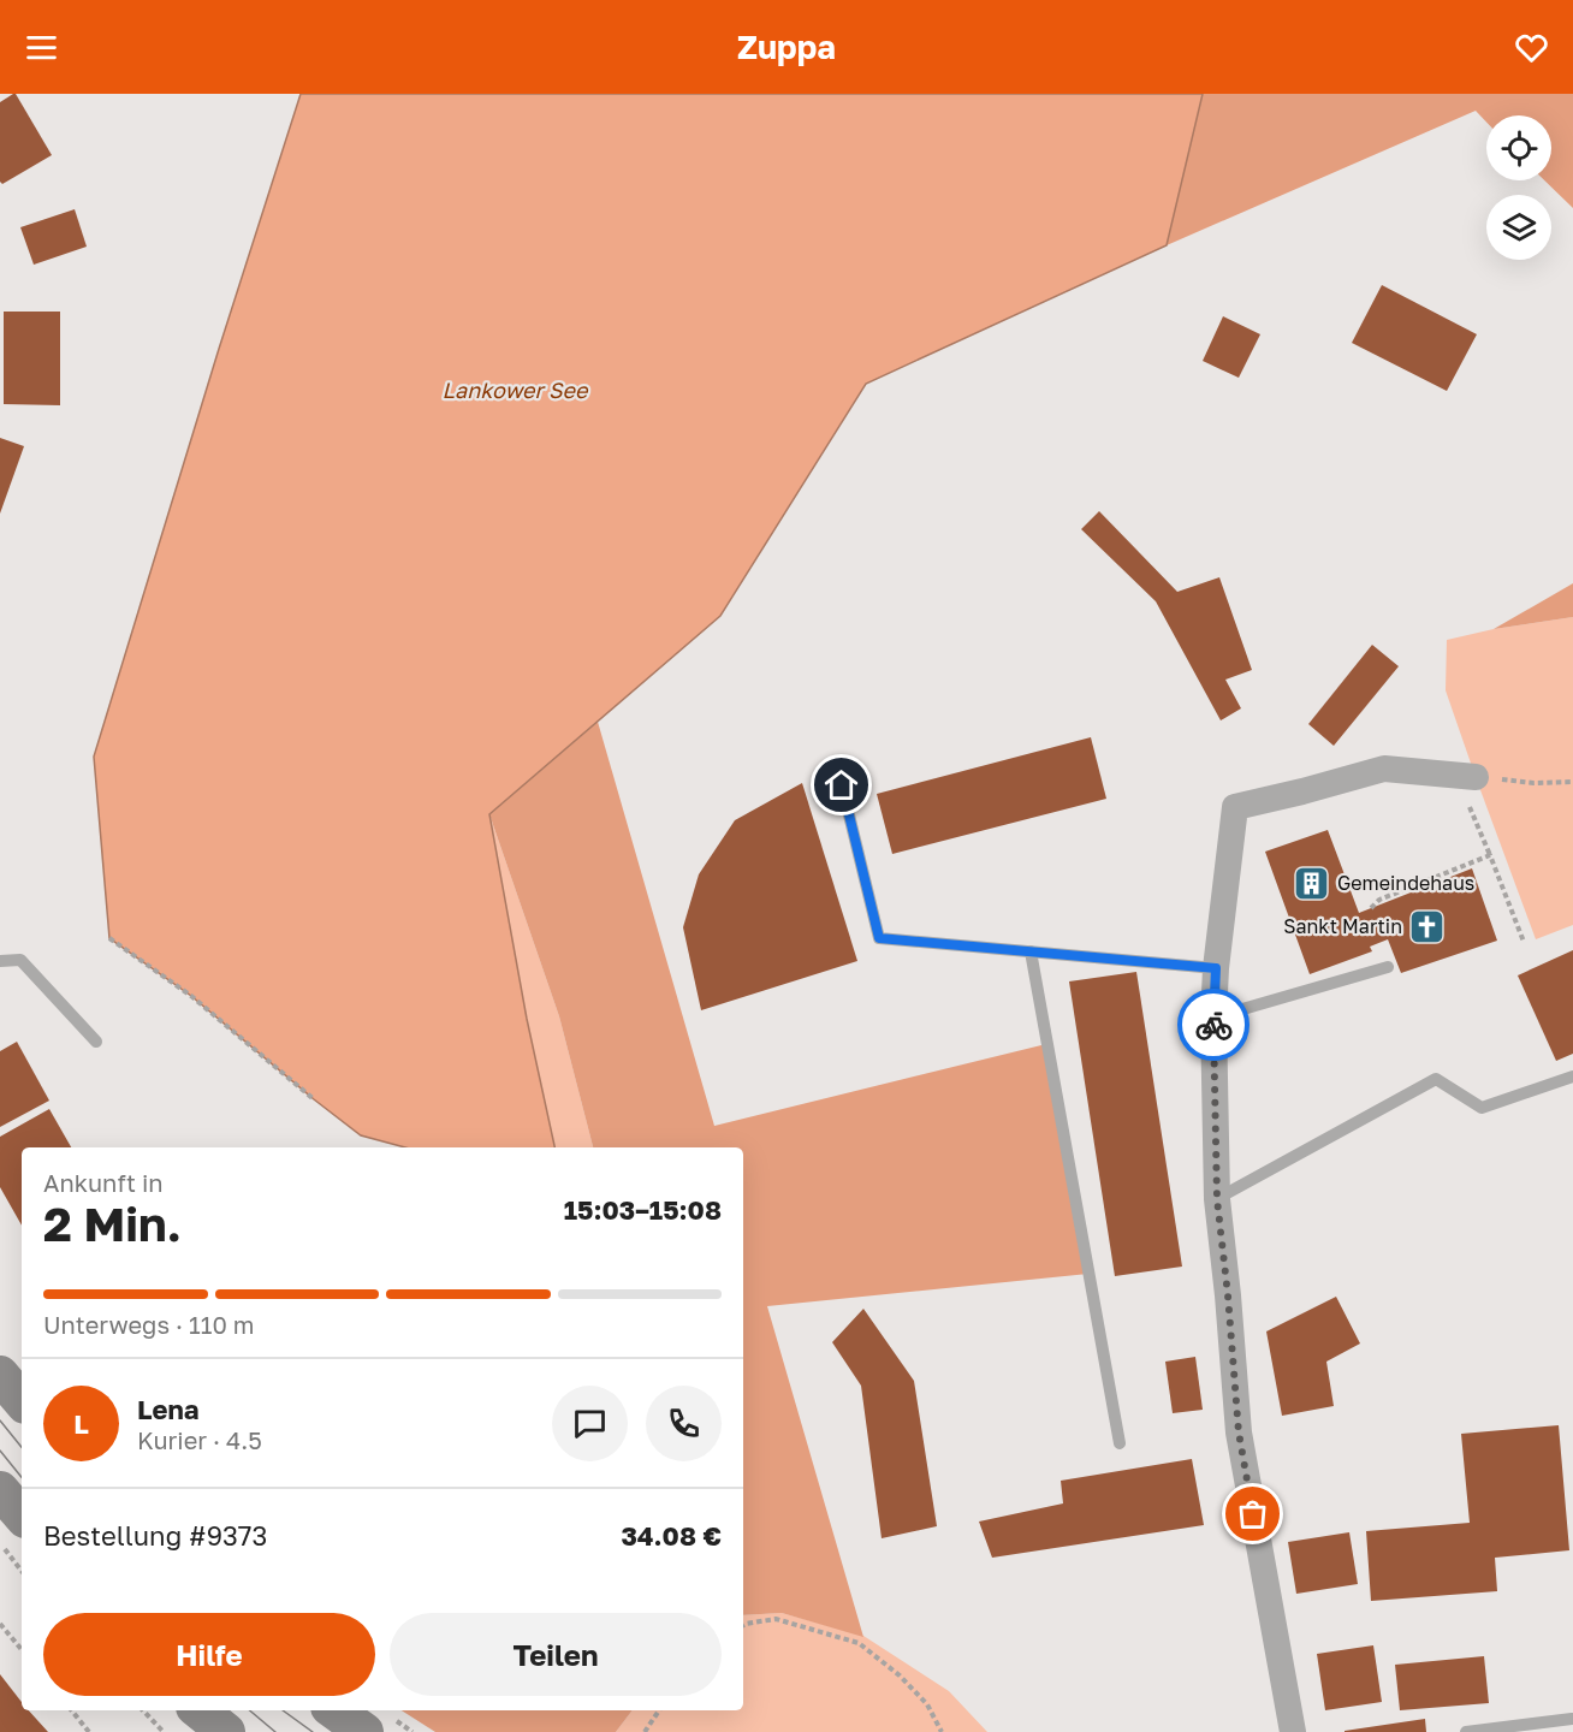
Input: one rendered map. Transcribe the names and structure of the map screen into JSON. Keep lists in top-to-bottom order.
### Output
{
  "water": ["Lankower See"],
  "places": {
    "building": ["Gemeindehaus"],
    "church": ["Sankt Martin"]
  },
  "page": {
    "header": "Zuppa",
    "heading": ["2 Min.", "Ankunft in", "15:03–15:08"],
    "panel": [
      "Lena",
      "Kurier · 4.5",
      "Bestellung #9373",
      "34.08 €"
    ],
    "bar": "Unterwegs · 110 m",
    "round": "L",
    "buttons": ["Hilfe", "Teilen"]
  }
}
